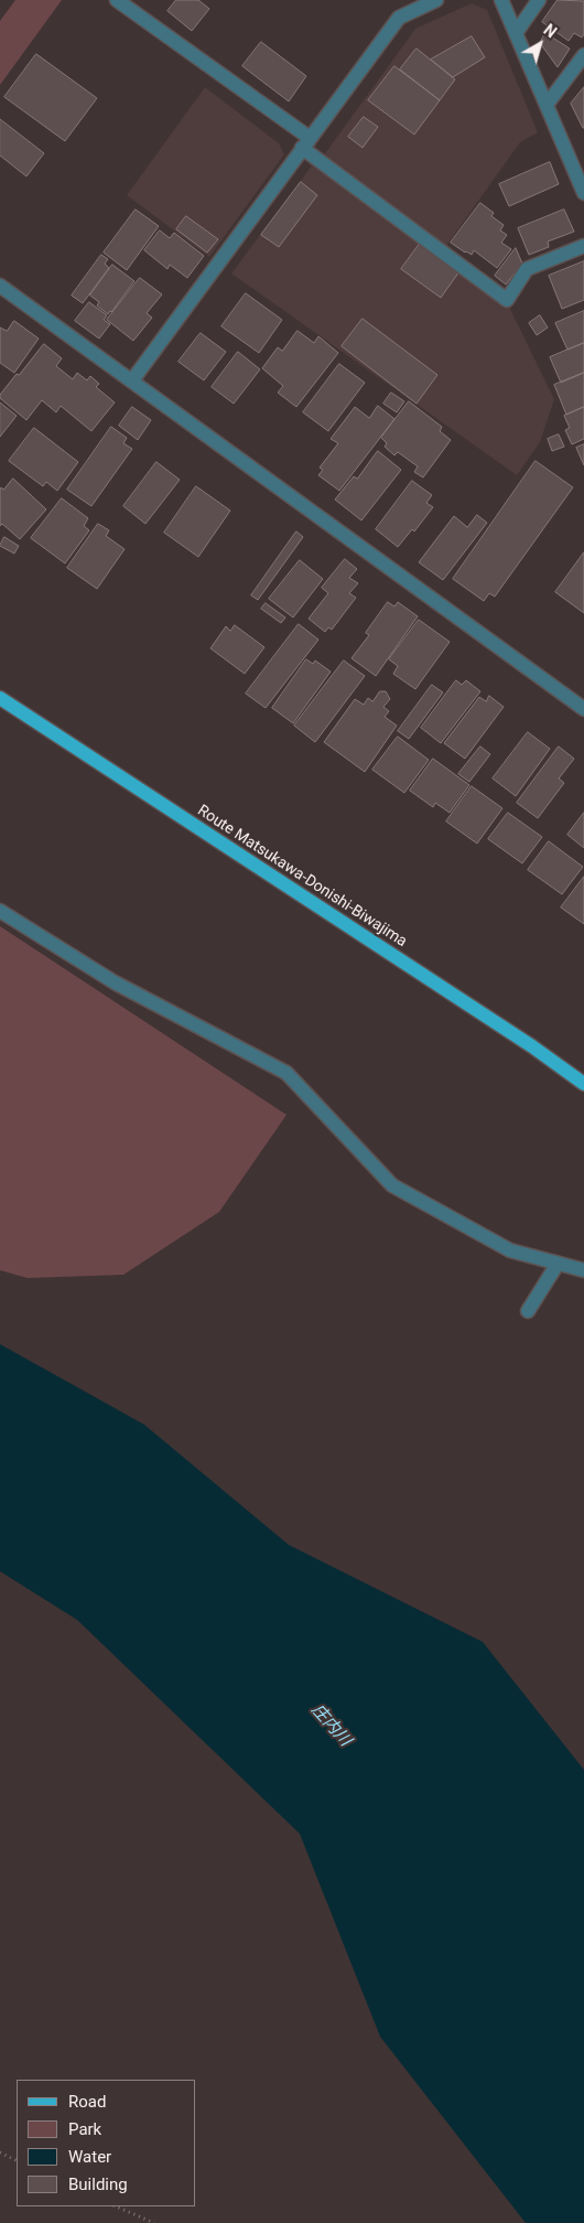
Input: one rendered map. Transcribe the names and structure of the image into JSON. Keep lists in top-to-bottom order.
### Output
{
  "streets": {
    "main road": ["Route Matsukawa-Donishi-Biwajima"]
  },
  "water": ["庄内川"],
  "legend": [
    "Road",
    "Park",
    "Water",
    "Building"
  ],
  "north": "top right"
}
